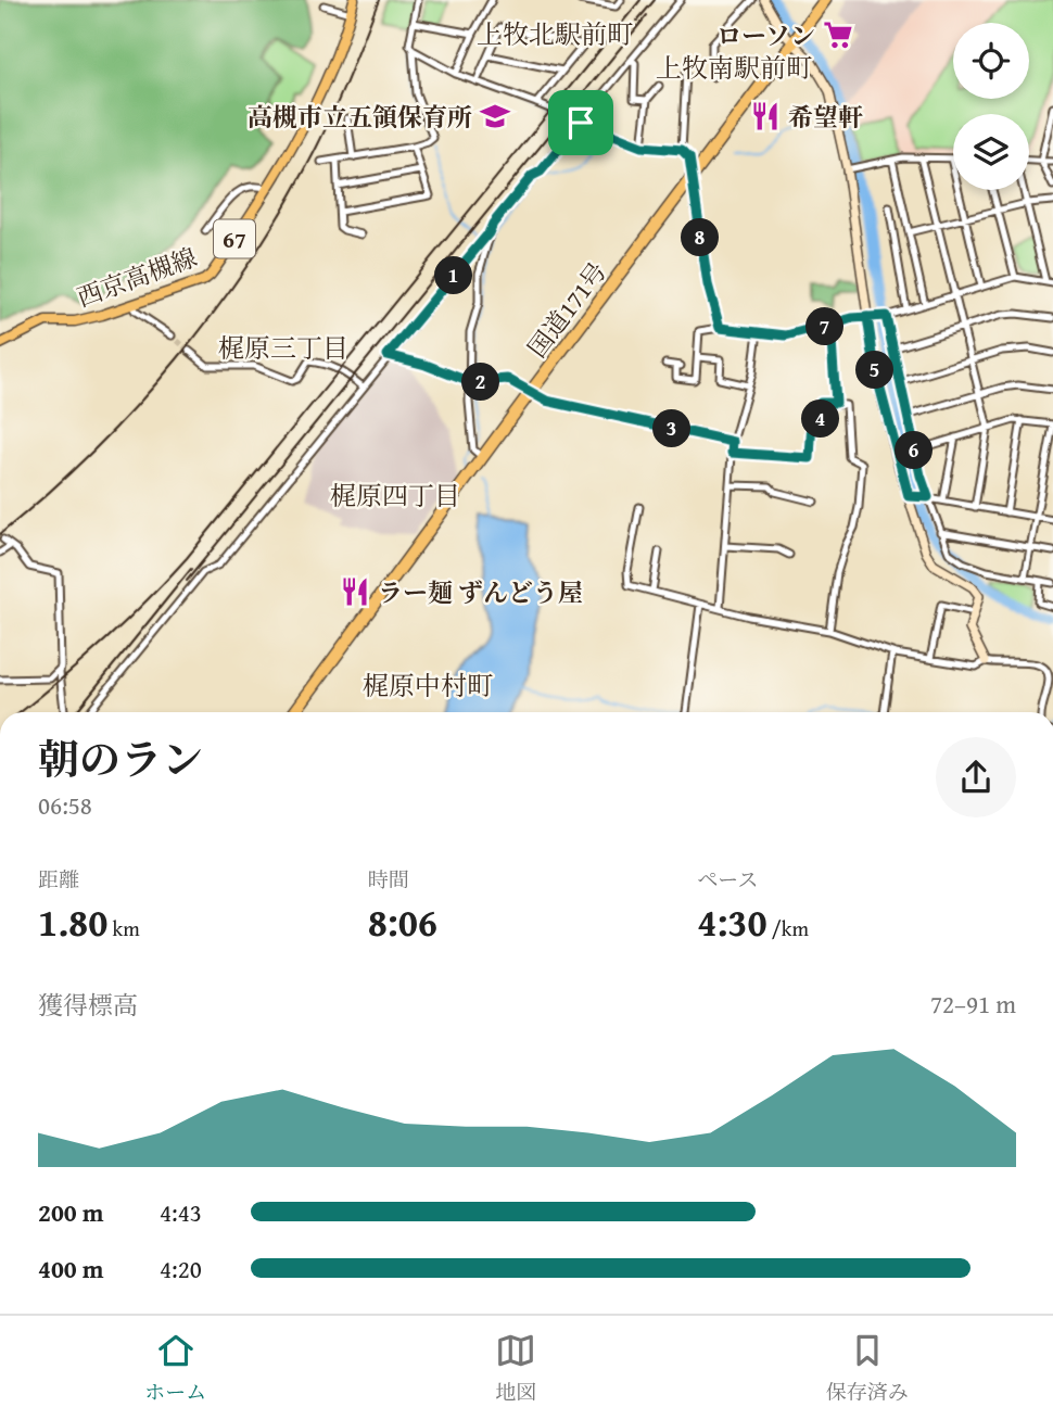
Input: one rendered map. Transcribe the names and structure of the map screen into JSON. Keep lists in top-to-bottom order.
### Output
{
  "streets": {
    "highway": ["国道171号"],
    "main road": ["67", "西京高槻線"]
  },
  "districts": [
    "上牧北駅前町",
    "上牧南駅前町",
    "梶原三丁目",
    "梶原四丁目",
    "梶原中村町"
  ],
  "places": {
    "supermarket": ["ローソン"],
    "school or university": ["高槻市立五領保育所"],
    "restaurant": ["希望軒", "ラー麺 ずんどう屋"]
  },
  "page": {
    "pins": [
      "8",
      "1",
      "7",
      "5",
      "2",
      "4",
      "3",
      "6"
    ],
    "heading": ["朝のラン", "06:58"],
    "stats": [
      ["距離", "1.80 km"],
      ["時間", "8:06"],
      ["ペース", "4:30 /km"]
    ],
    "chart": ["獲得標高", "72–91 m"],
    "list": [
      {
        "name": "200 m",
        "note": "4:43"
      },
      {
        "name": "400 m",
        "note": "4:20"
      }
    ],
    "tabs": ["ホーム", "地図", "保存済み"]
  }
}
